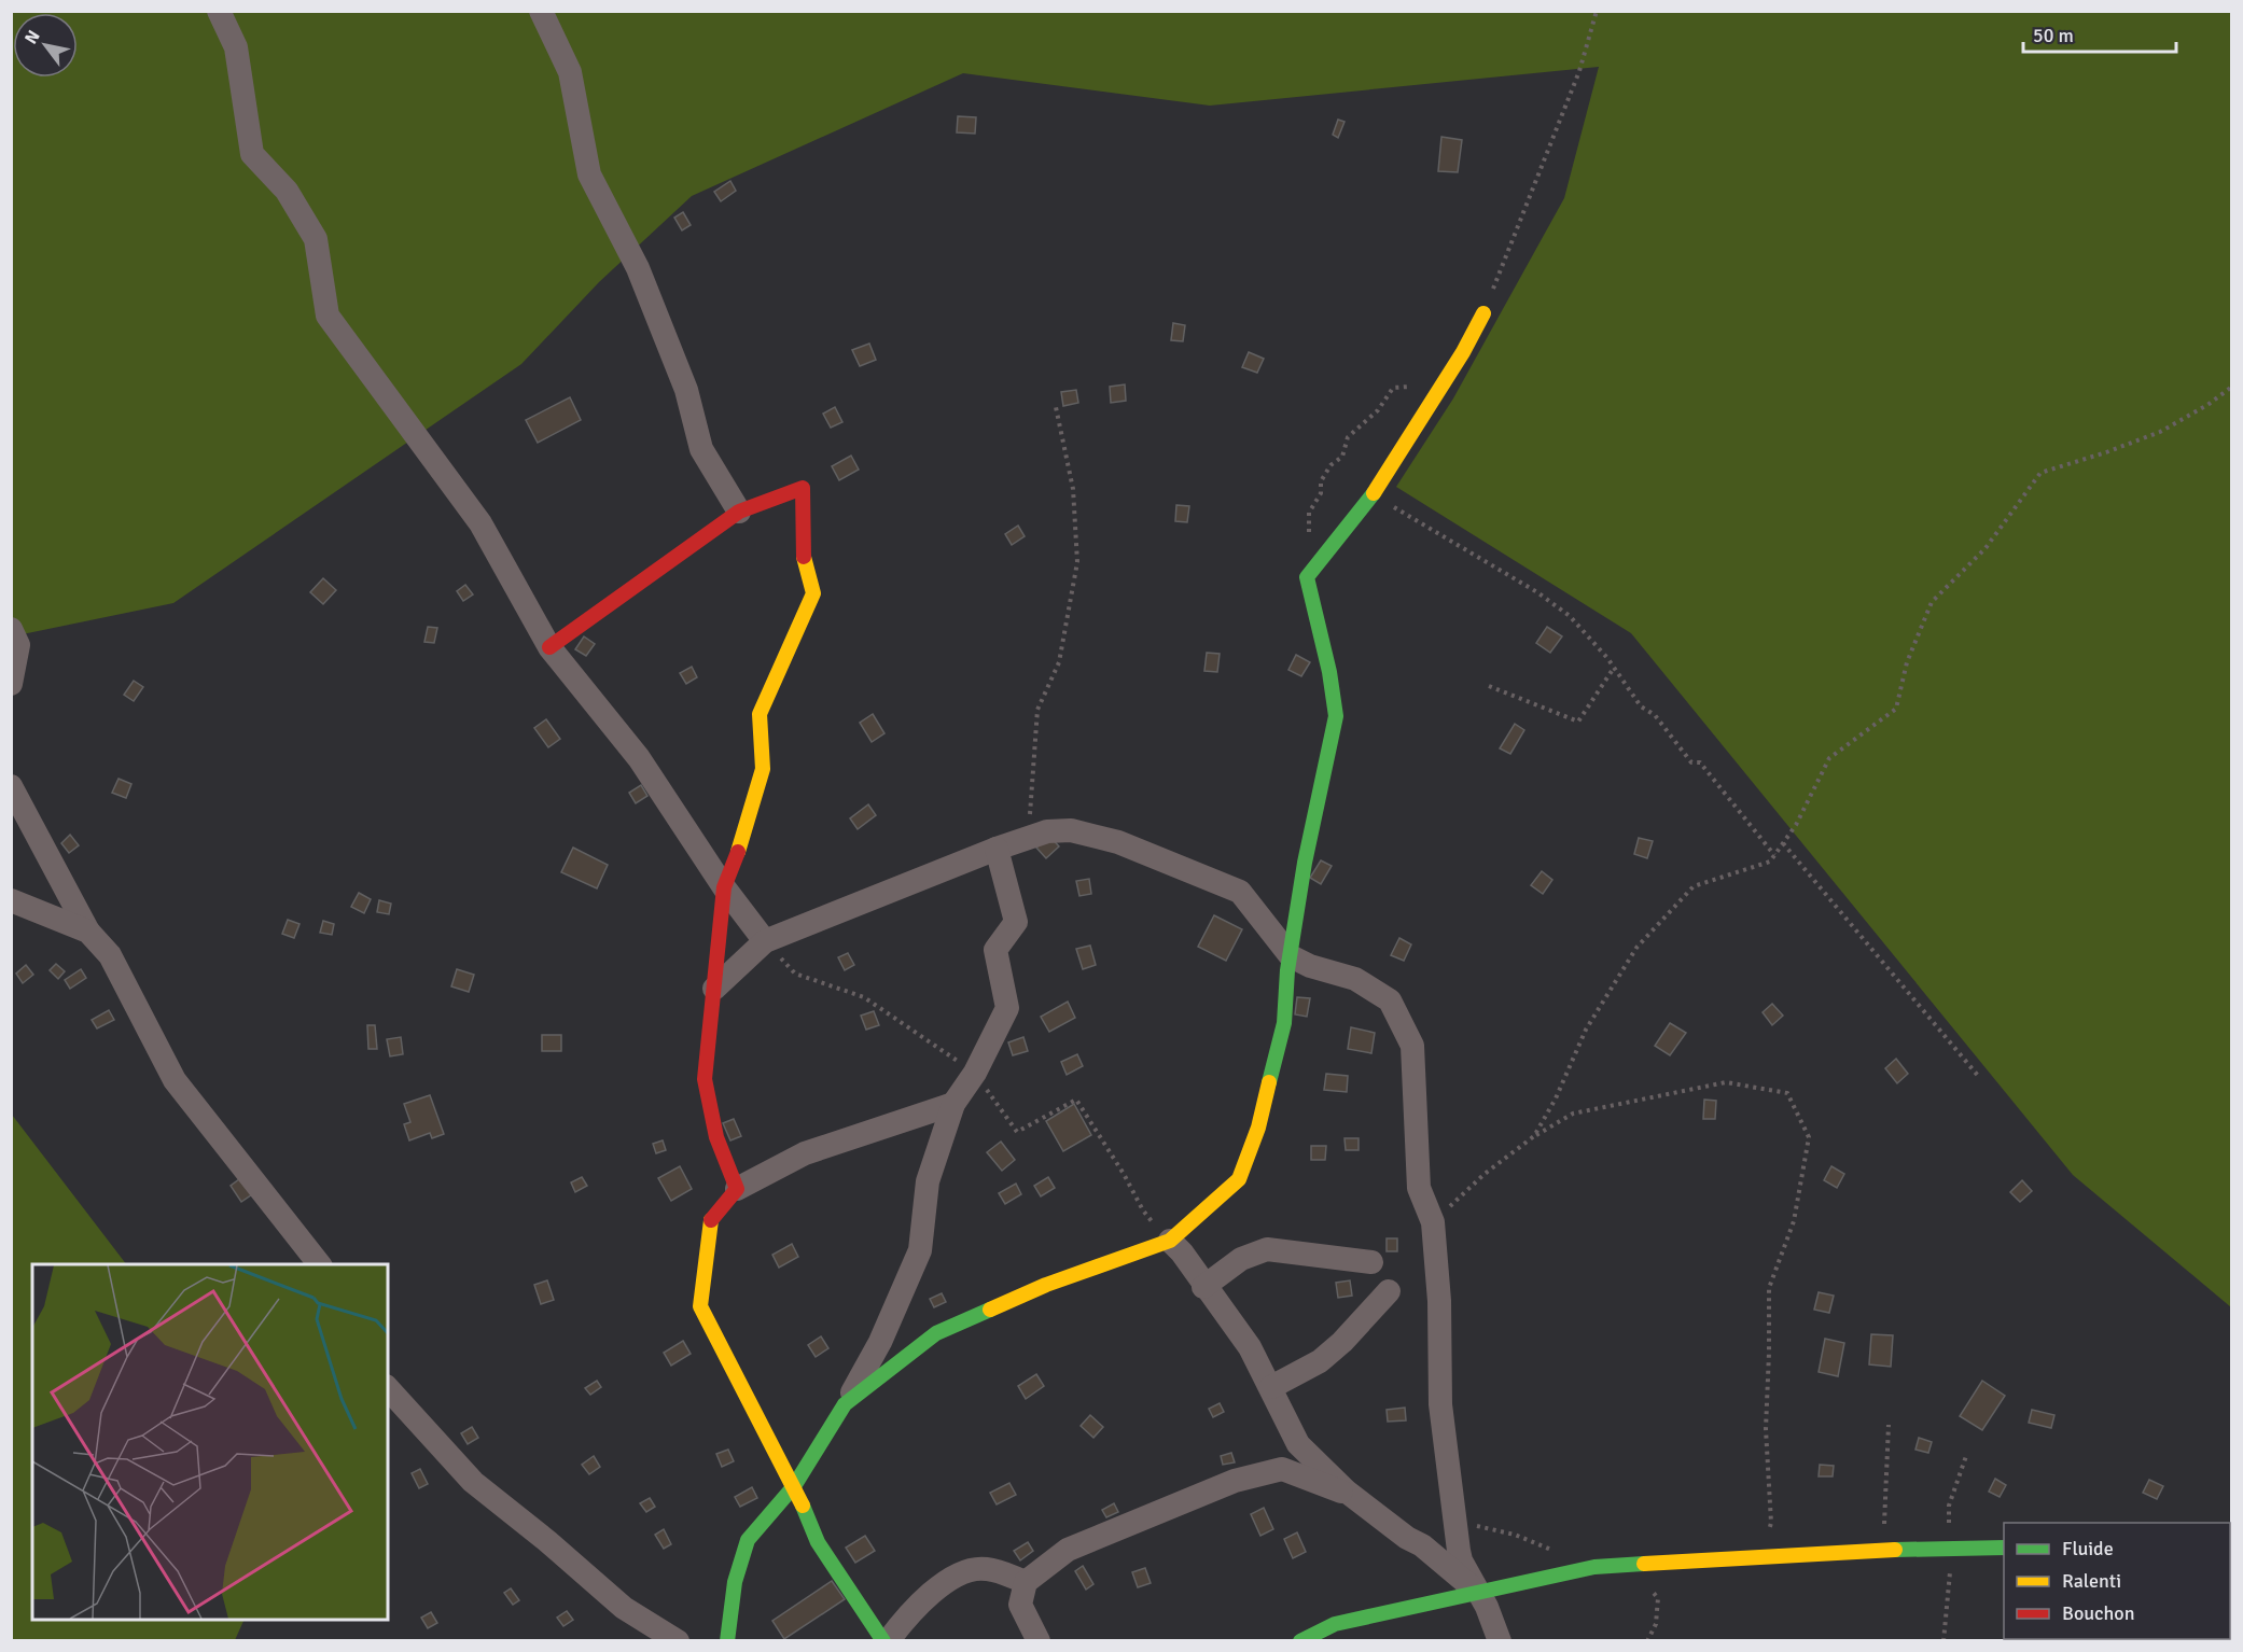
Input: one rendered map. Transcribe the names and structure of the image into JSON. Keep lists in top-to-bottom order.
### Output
{
  "legend": ["Fluide", "Ralenti", "Bouchon"],
  "scale_bar": "50 m",
  "north": "top left"
}
